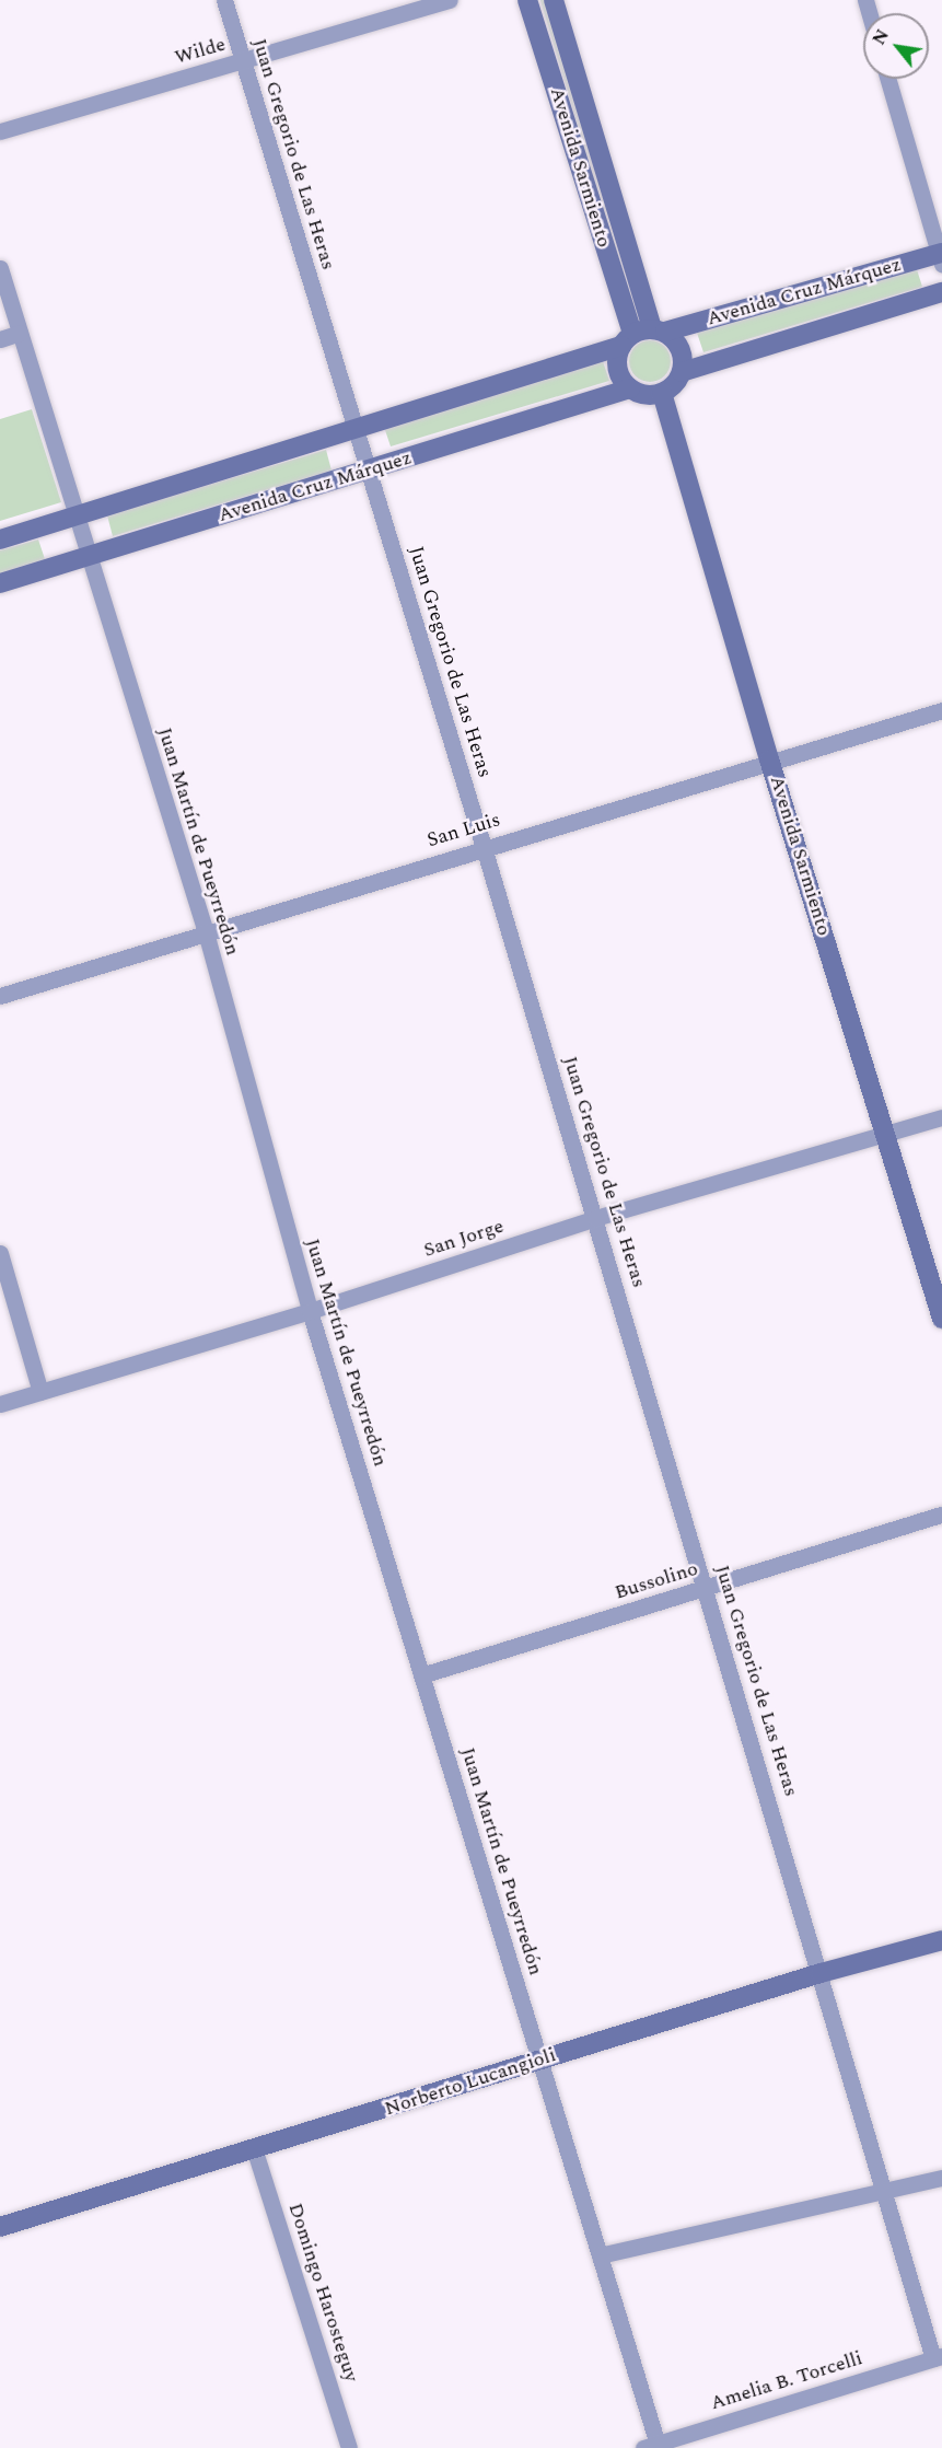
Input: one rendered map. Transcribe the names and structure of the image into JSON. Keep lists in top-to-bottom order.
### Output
{
  "streets": {
    "main road": ["Avenida Sarmiento", "Avenida Cruz Márquez", "Norberto Lucangioli"],
    "street": [
      "Wilde",
      "Juan Gregorio de Las Heras",
      "San Luis",
      "Juan Martín de Pueyrredón",
      "San Jorge",
      "Bussolino",
      "Domingo Harosteguy",
      "Amelia B. Torcelli"
    ]
  },
  "crossings": [
    ["Wilde", "Juan Gregorio de Las Heras"],
    ["Juan Gregorio de Las Heras", "Avenida Cruz Márquez"],
    ["Juan Gregorio de Las Heras", "San Luis"],
    ["Juan Gregorio de Las Heras", "San Jorge"],
    ["Juan Gregorio de Las Heras", "Bussolino"],
    ["Juan Gregorio de Las Heras", "Norberto Lucangioli"],
    ["Juan Gregorio de Las Heras", "Amelia B. Torcelli"],
    ["Avenida Sarmiento", "Avenida Cruz Márquez"],
    ["Avenida Sarmiento", "San Luis"],
    ["Avenida Sarmiento", "San Jorge"],
    ["Avenida Cruz Márquez", "Juan Martín de Pueyrredón"],
    ["San Luis", "Juan Martín de Pueyrredón"],
    ["Juan Martín de Pueyrredón", "San Jorge"],
    ["Juan Martín de Pueyrredón", "Bussolino"],
    ["Juan Martín de Pueyrredón", "Norberto Lucangioli"],
    ["Juan Martín de Pueyrredón", "Amelia B. Torcelli"],
    ["Norberto Lucangioli", "Domingo Harosteguy"]
  ],
  "north": "top left"
}
